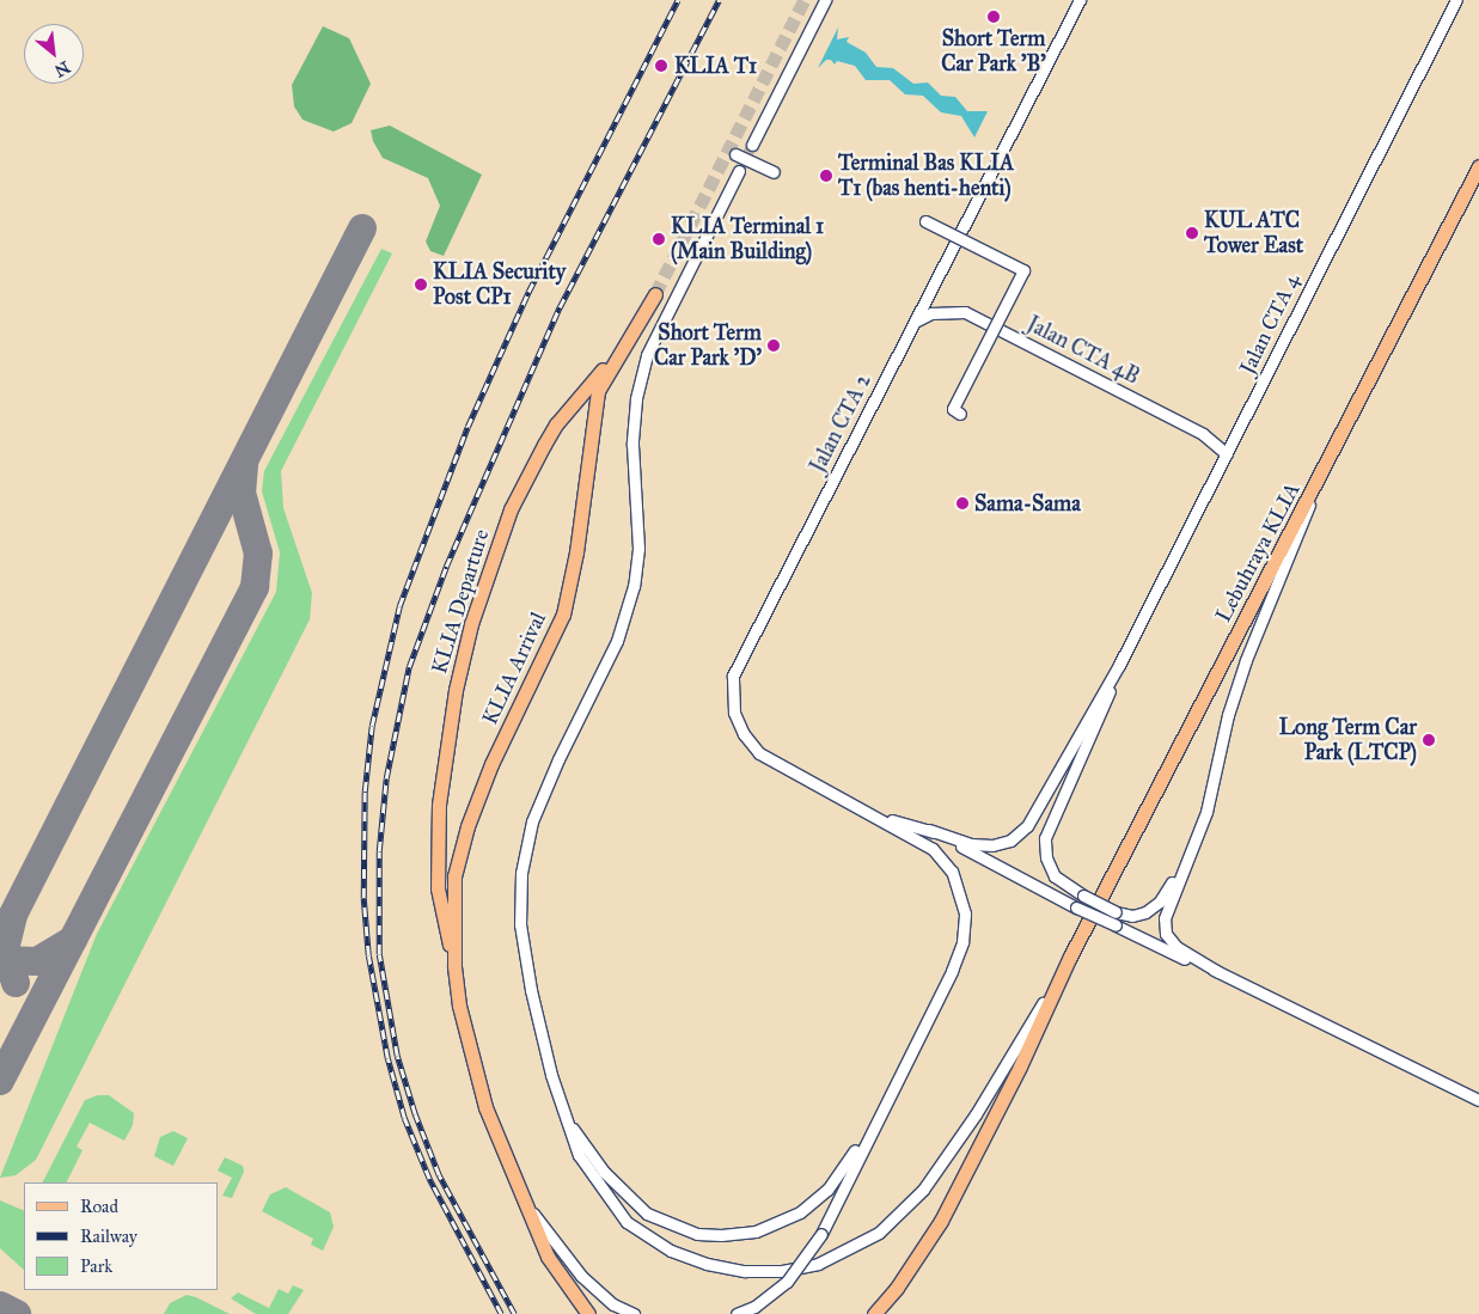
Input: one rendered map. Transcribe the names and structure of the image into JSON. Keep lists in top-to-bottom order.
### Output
{
  "streets": {
    "main road": ["Lebuhraya KLIA", "KLIA Departure", "KLIA Arrival"],
    "street": ["Jalan CTA 4", "Jalan CTA 4B", "Jalan CTA 2"]
  },
  "crossings": [
    ["Jalan CTA 4", "Jalan CTA 4B"],
    ["Jalan CTA 4B", "Jalan CTA 2"],
    ["KLIA Departure", "KLIA Arrival"]
  ],
  "places": [
    "Short Term Car Park 'B'",
    "KLIA T1",
    "Terminal Bas KLIA T1 (bas henti-henti)",
    "KUL ATC Tower East",
    "KLIA Terminal 1 (Main Building)",
    "KLIA Security Post CP1",
    "Short Term Car Park 'D'",
    "Sama-Sama",
    "Long Term Car Park (LTCP)"
  ],
  "legend": ["Road", "Railway", "Park"],
  "north": "bottom right"
}
